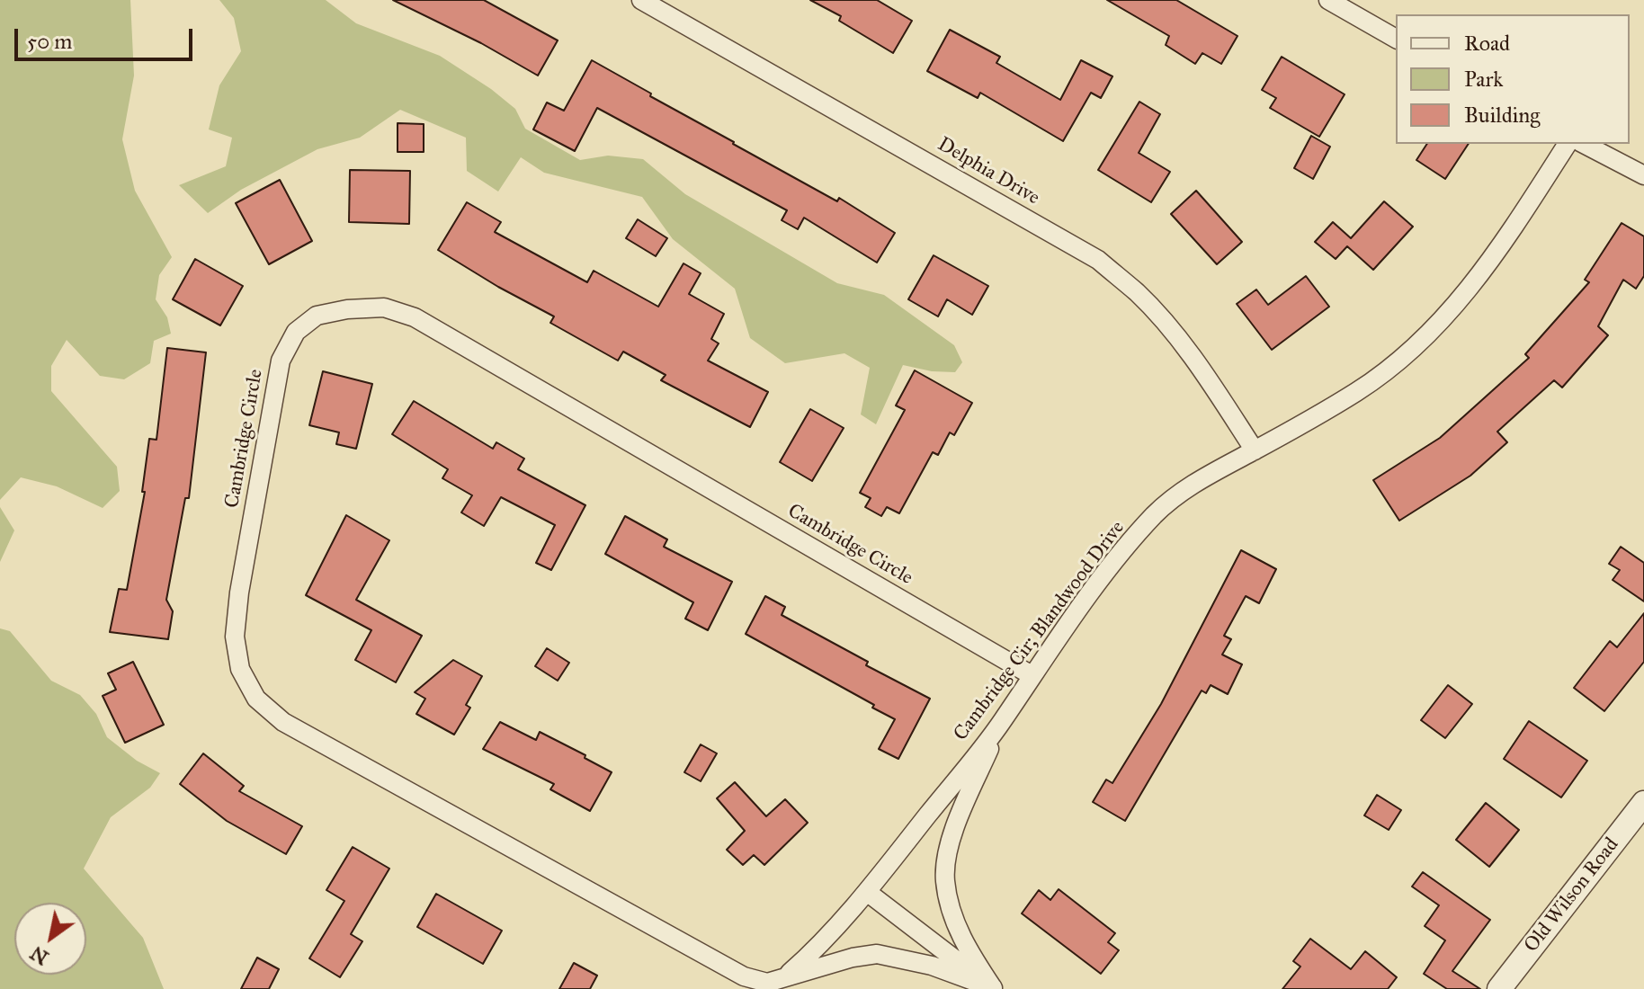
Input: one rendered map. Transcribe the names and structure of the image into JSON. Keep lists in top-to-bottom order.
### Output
{
  "streets": {
    "street": [
      "Delphia Drive",
      "Cambridge Circle",
      "Cambridge Cir; Blandwood Drive",
      "Old Wilson Road"
    ]
  },
  "crossings": [
    ["Delphia Drive", "Cambridge Cir; Blandwood Drive"],
    ["Cambridge Circle", "Cambridge Cir; Blandwood Drive"]
  ],
  "legend": ["Road", "Park", "Building"],
  "scale_bar": "50 m",
  "north": "bottom left"
}
